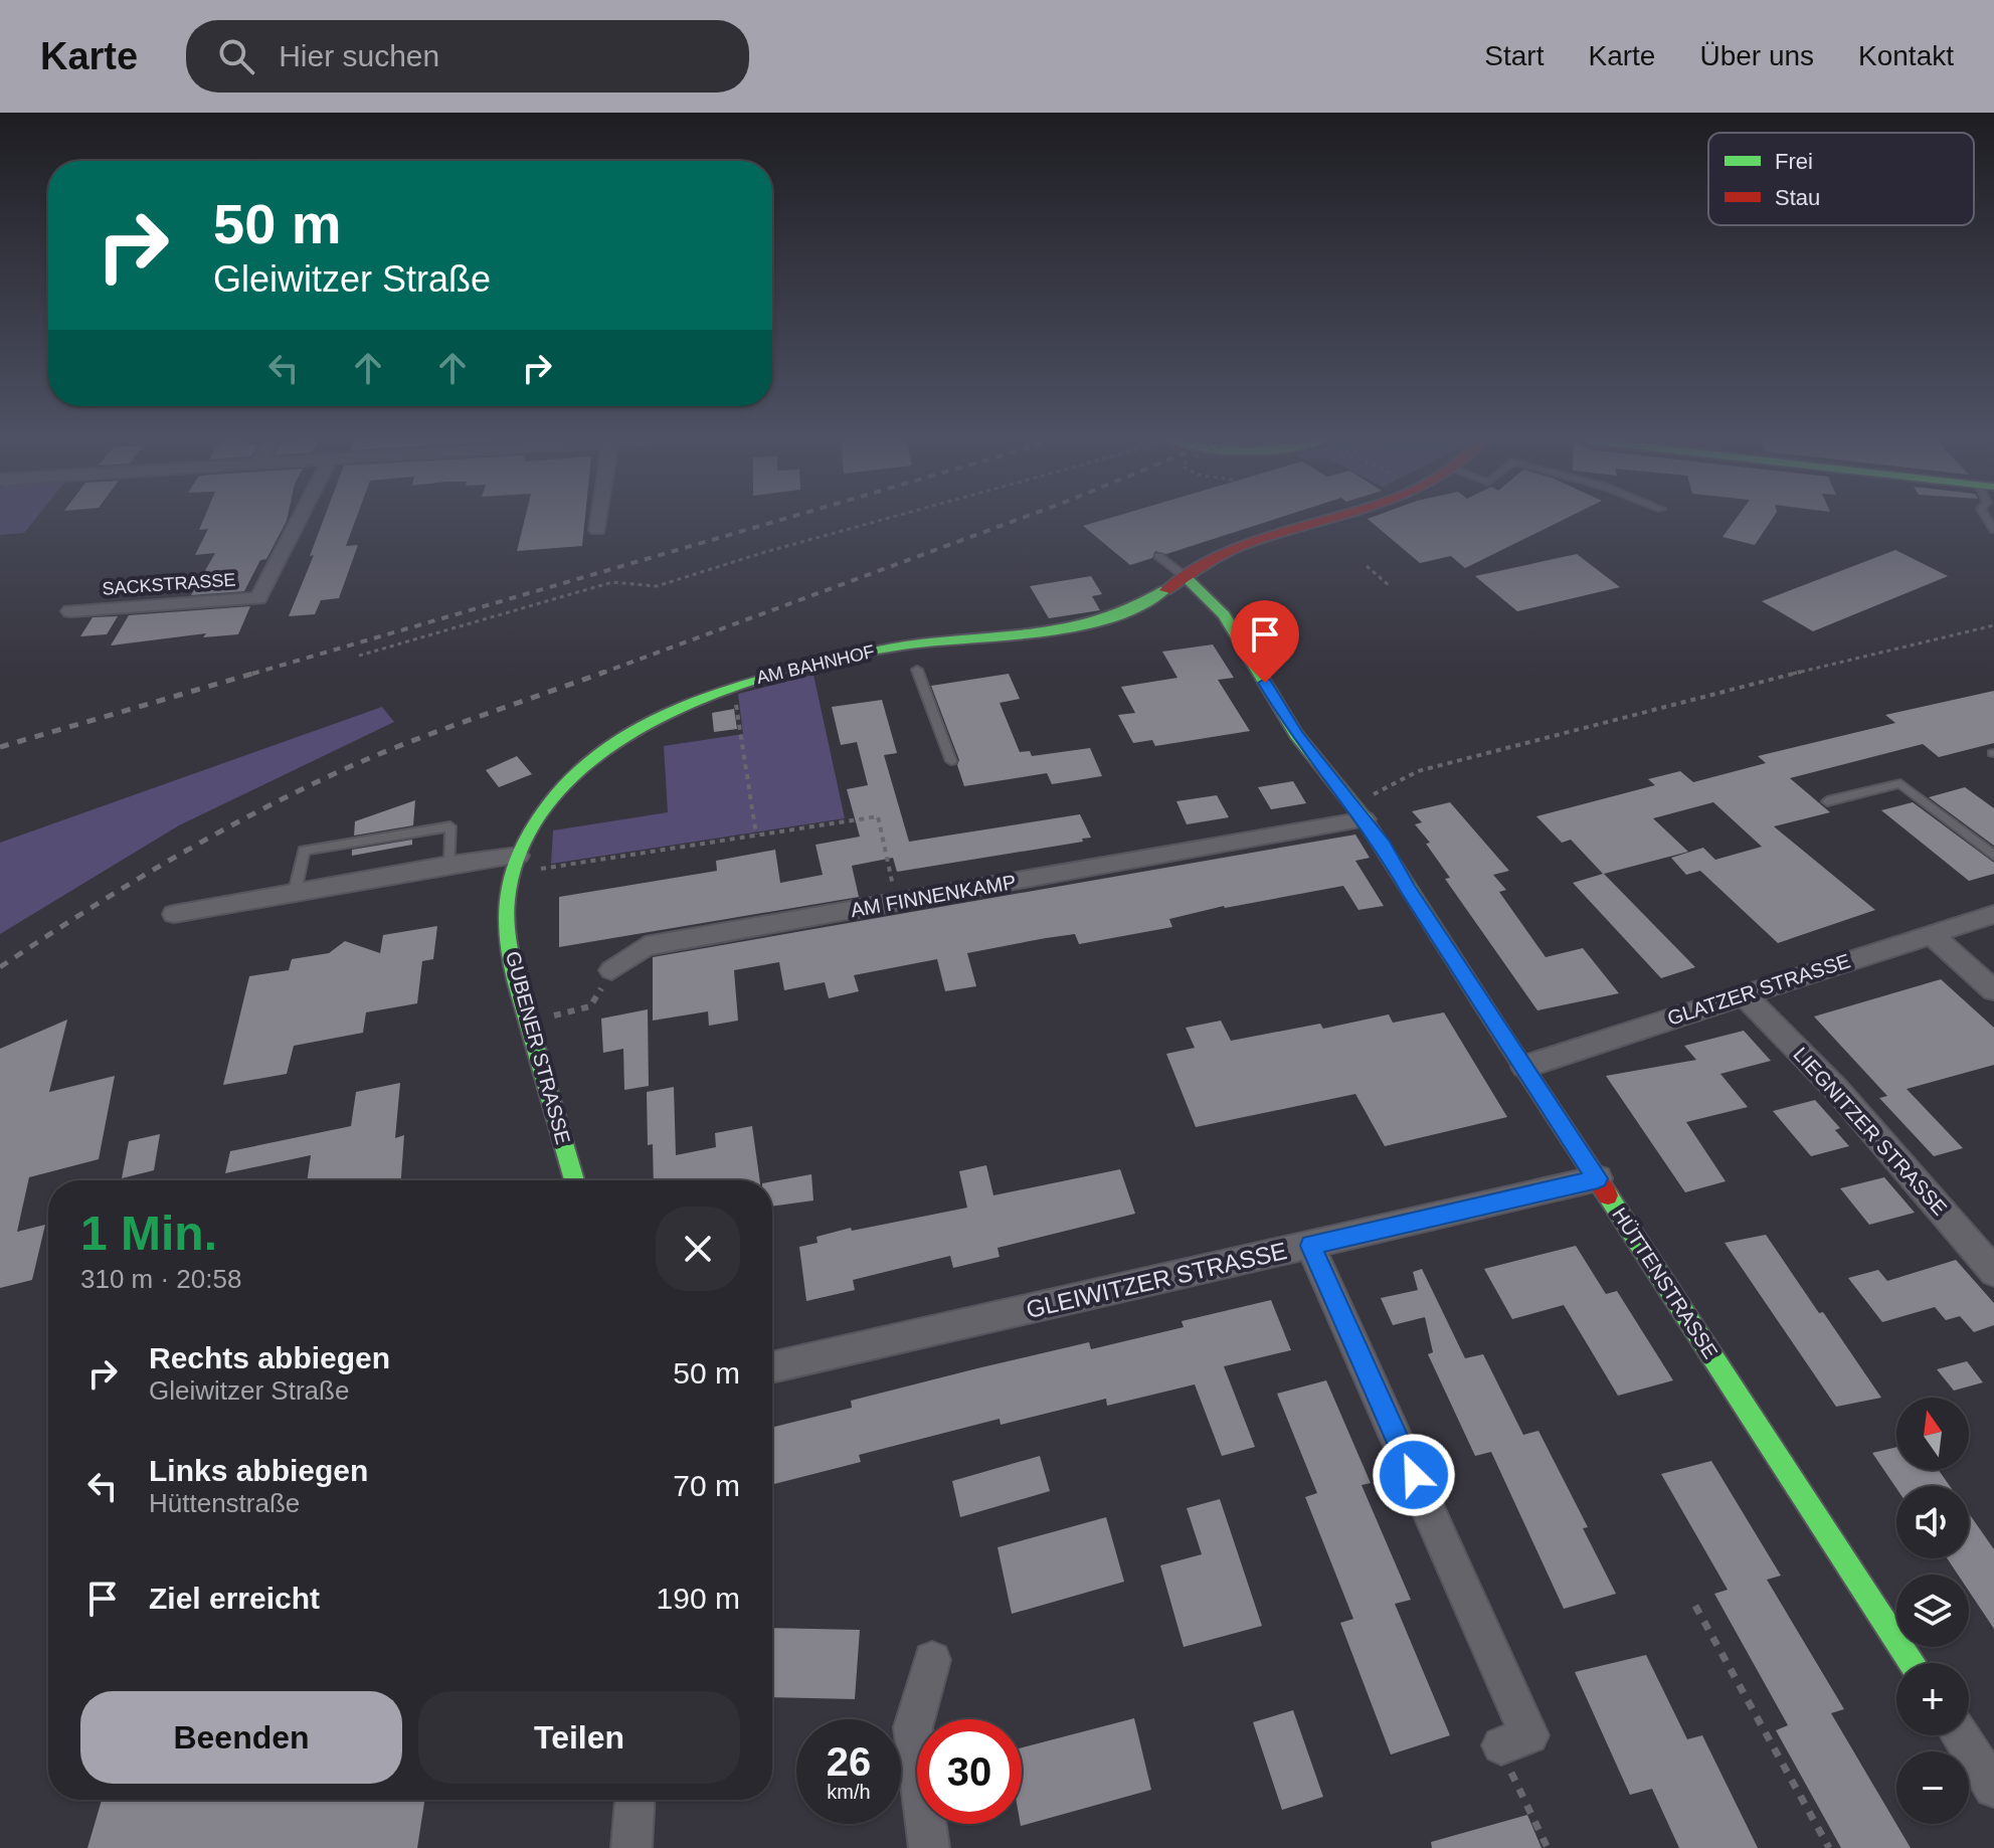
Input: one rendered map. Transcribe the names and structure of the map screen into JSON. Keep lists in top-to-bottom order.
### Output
{
  "streets": {
    "street": [
      "SACKSTRASSE",
      "AM BAHNHOF",
      "AM FINNENKAMP",
      "GLATZER STRASSE",
      "GUBENER STRASSE",
      "LIEGNITZER STRASSE",
      "GLEIWITZER STRASSE",
      "HÜTTENSTRASSE"
    ]
  },
  "crossings": [
    ["AM BAHNHOF", "GUBENER STRASSE"],
    ["AM BAHNHOF", "HÜTTENSTRASSE"],
    ["AM FINNENKAMP", "HÜTTENSTRASSE"],
    ["GLATZER STRASSE", "LIEGNITZER STRASSE"],
    ["GLATZER STRASSE", "HÜTTENSTRASSE"],
    ["GLEIWITZER STRASSE", "HÜTTENSTRASSE"]
  ],
  "legend": ["Frei", "Stau"],
  "north": "top",
  "page": {
    "header": "Karte",
    "search": "Hier suchen",
    "nav": [
      "Start",
      "Karte",
      "Über uns",
      "Kontakt"
    ],
    "turn": ["50 m", "Gleiwitzer Straße"],
    "heading": ["1 Min.", "310 m · 20:58"],
    "list": [
      {
        "name": "Rechts abbiegen",
        "note": "Gleiwitzer Straße",
        "value": "50 m"
      },
      {
        "name": "Links abbiegen",
        "note": "Hüttenstraße",
        "value": "70 m"
      },
      {
        "name": "Ziel erreicht",
        "value": "190 m"
      }
    ],
    "map_buttons": ["+", "−"],
    "buttons": ["Beenden", "Teilen"],
    "speed": "26 km/h",
    "limit": "30"
  }
}
